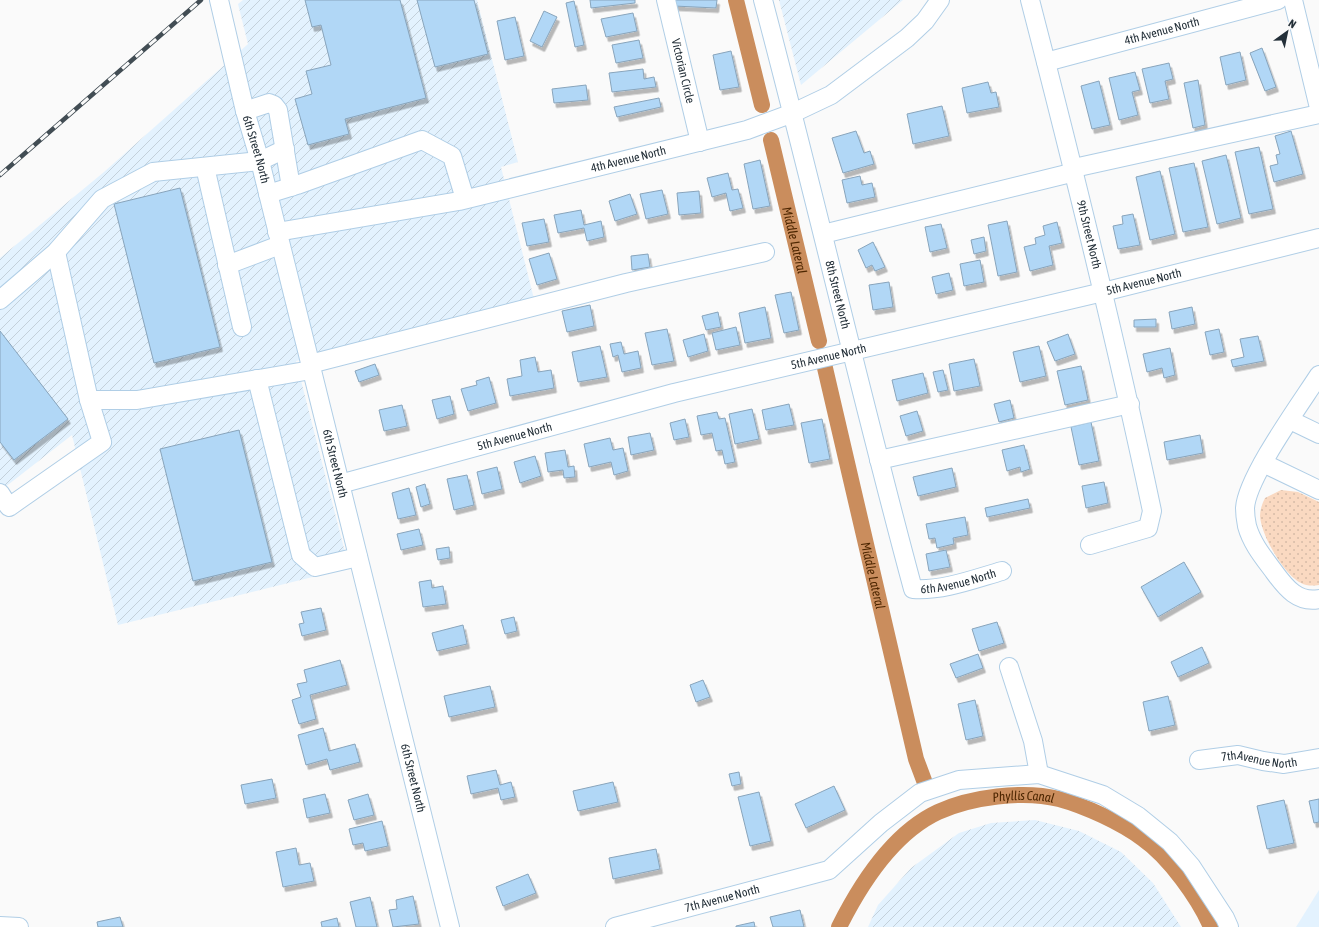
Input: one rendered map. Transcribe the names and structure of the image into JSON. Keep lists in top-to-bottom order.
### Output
{
  "streets": {
    "street": [
      "4th Avenue North",
      "Victorian Circle",
      "6th Street North",
      "9th Street North",
      "5th Avenue North",
      "8th Street North",
      "6th Avenue North",
      "7th Avenue North"
    ]
  },
  "crossings": [
    ["4th Avenue North", "Victorian Circle"],
    ["4th Avenue North", "6th Street North"],
    ["4th Avenue North", "9th Street North"],
    ["4th Avenue North", "8th Street North"],
    ["6th Street North", "5th Avenue North"],
    ["9th Street North", "5th Avenue North"],
    ["5th Avenue North", "8th Street North"],
    ["8th Street North", "6th Avenue North"]
  ],
  "water": ["Middle Lateral", "Phyllis Canal"],
  "north": "top right"
}
